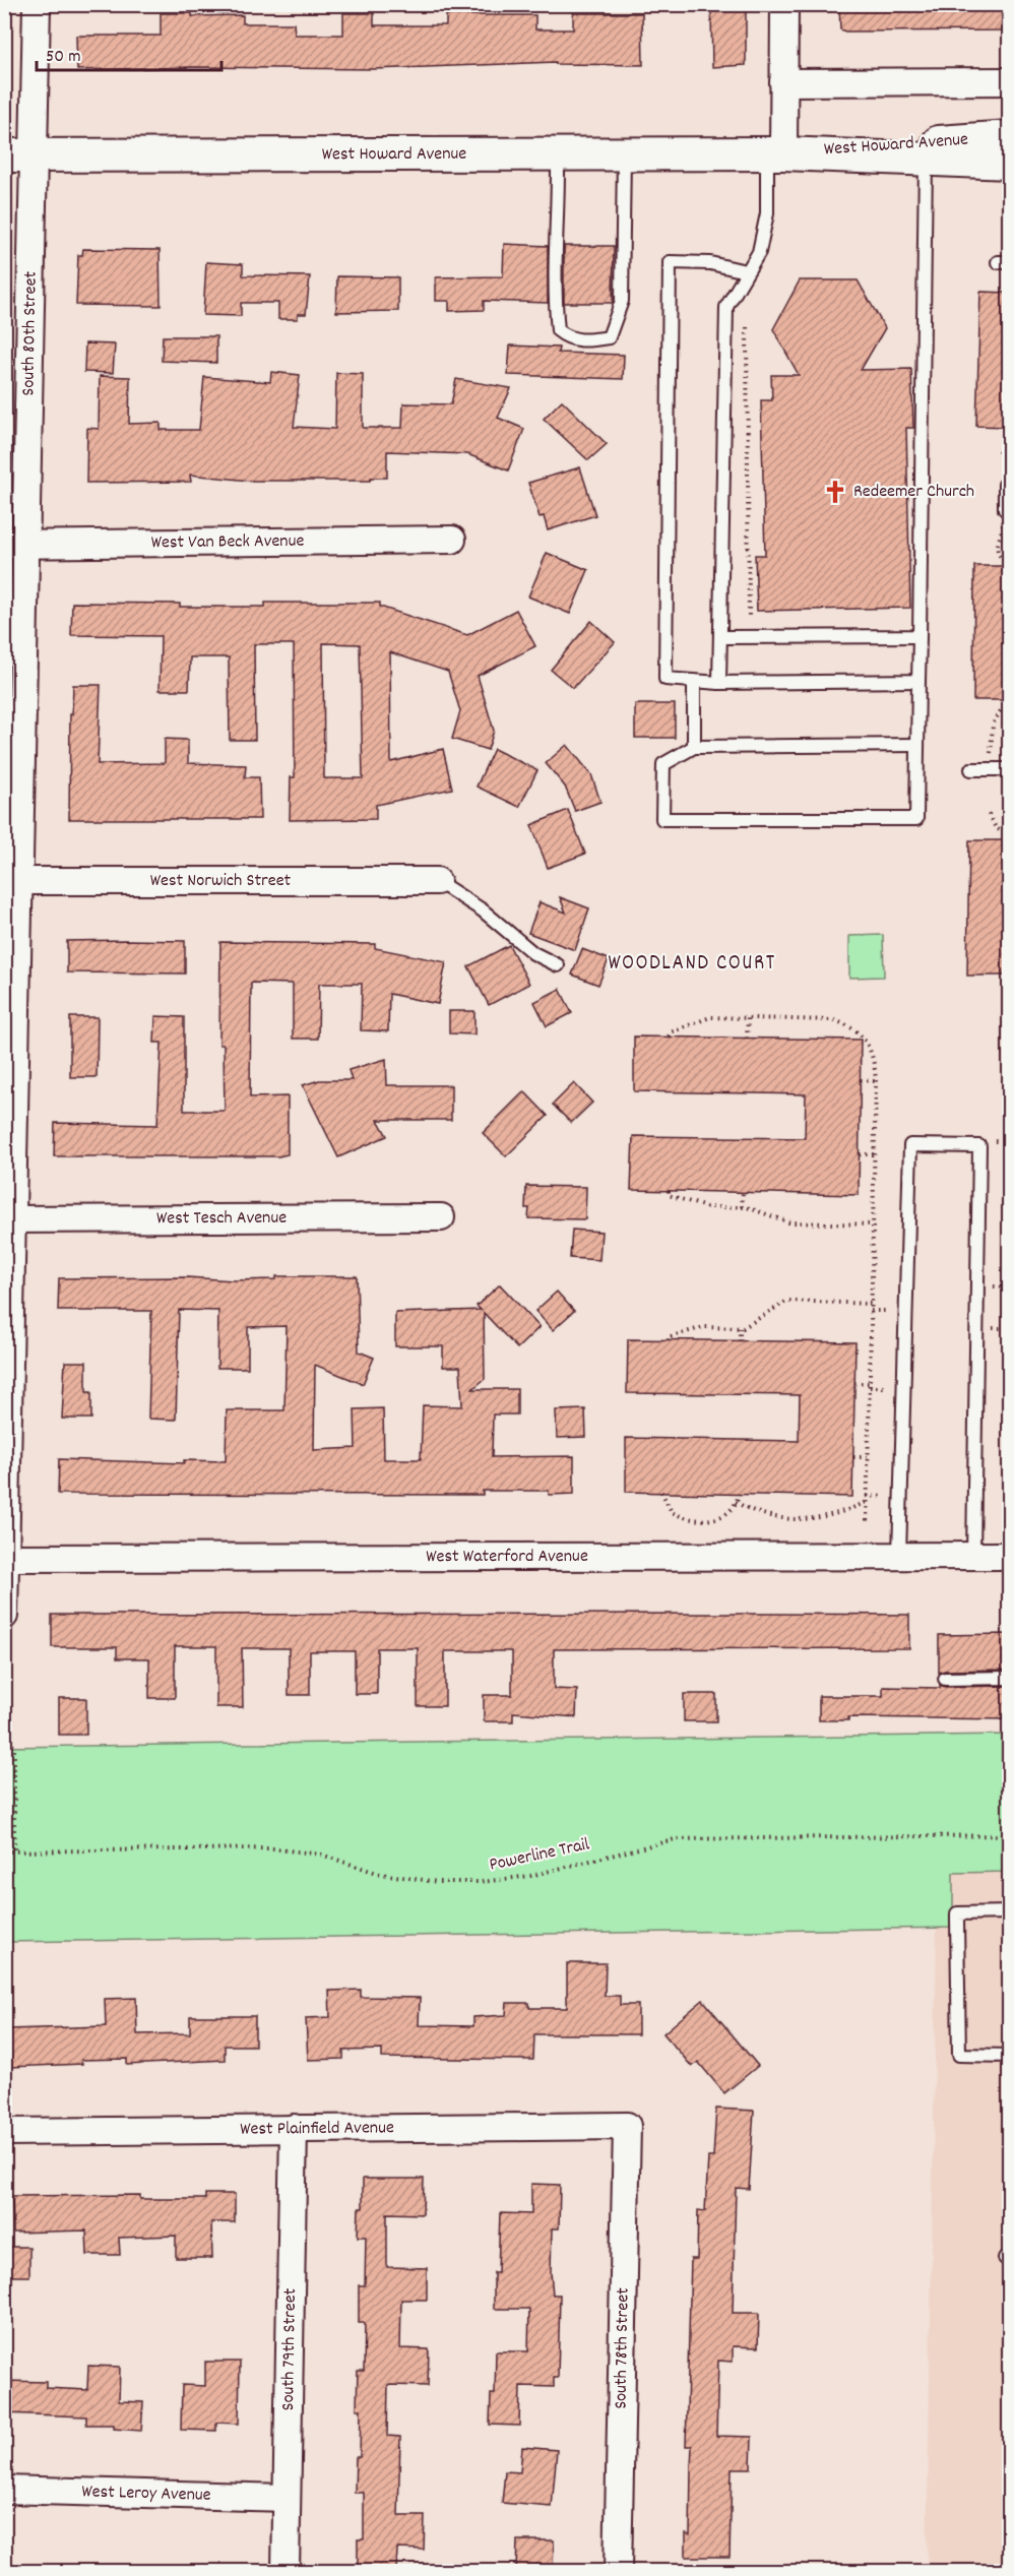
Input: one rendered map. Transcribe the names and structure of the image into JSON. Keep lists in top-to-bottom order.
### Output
{
  "streets": {
    "street": [
      "West Howard Avenue",
      "South 80th Street",
      "West Van Beck Avenue",
      "West Norwich Street",
      "West Tesch Avenue",
      "West Waterford Avenue",
      "West Plainfield Avenue",
      "South 78th Street",
      "South 79th Street",
      "West Leroy Avenue"
    ],
    "path": ["Powerline Trail"]
  },
  "crossings": [
    ["West Howard Avenue", "South 80th Street"],
    ["South 80th Street", "West Van Beck Avenue"],
    ["South 80th Street", "West Norwich Street"],
    ["South 80th Street", "West Tesch Avenue"],
    ["South 80th Street", "West Waterford Avenue"],
    ["West Plainfield Avenue", "South 78th Street"],
    ["West Plainfield Avenue", "South 79th Street"],
    ["South 79th Street", "West Leroy Avenue"]
  ],
  "districts": ["WOODLAND COURT"],
  "places": {
    "church": ["Redeemer Church"]
  },
  "scale_bar": "50 m"
}
